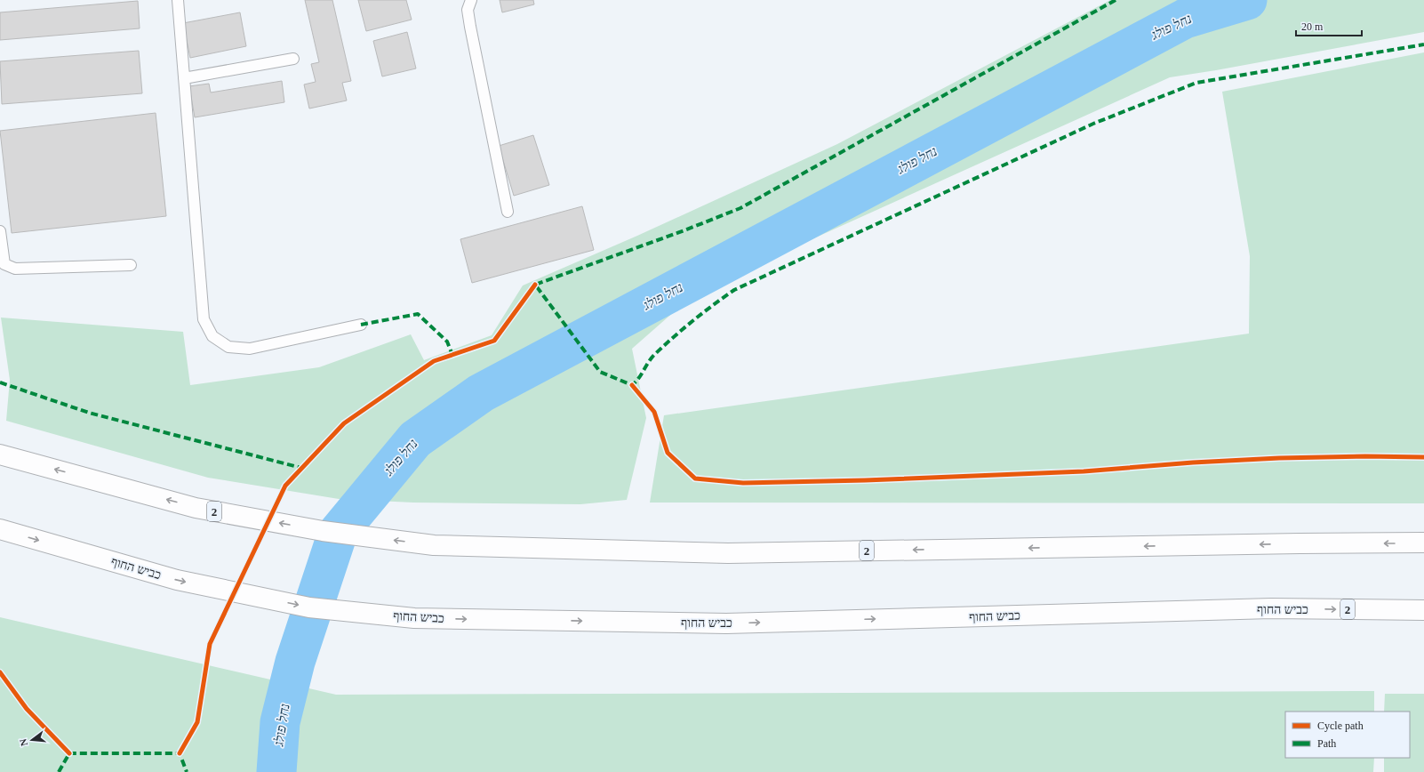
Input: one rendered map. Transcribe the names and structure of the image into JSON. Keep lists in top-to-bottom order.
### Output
{
  "streets": {
    "highway": ["2", "כביש החוף"]
  },
  "water": ["נחל פולג"],
  "legend": ["Cycle path", "Path"],
  "scale_bar": "20 m",
  "north": "left"
}
